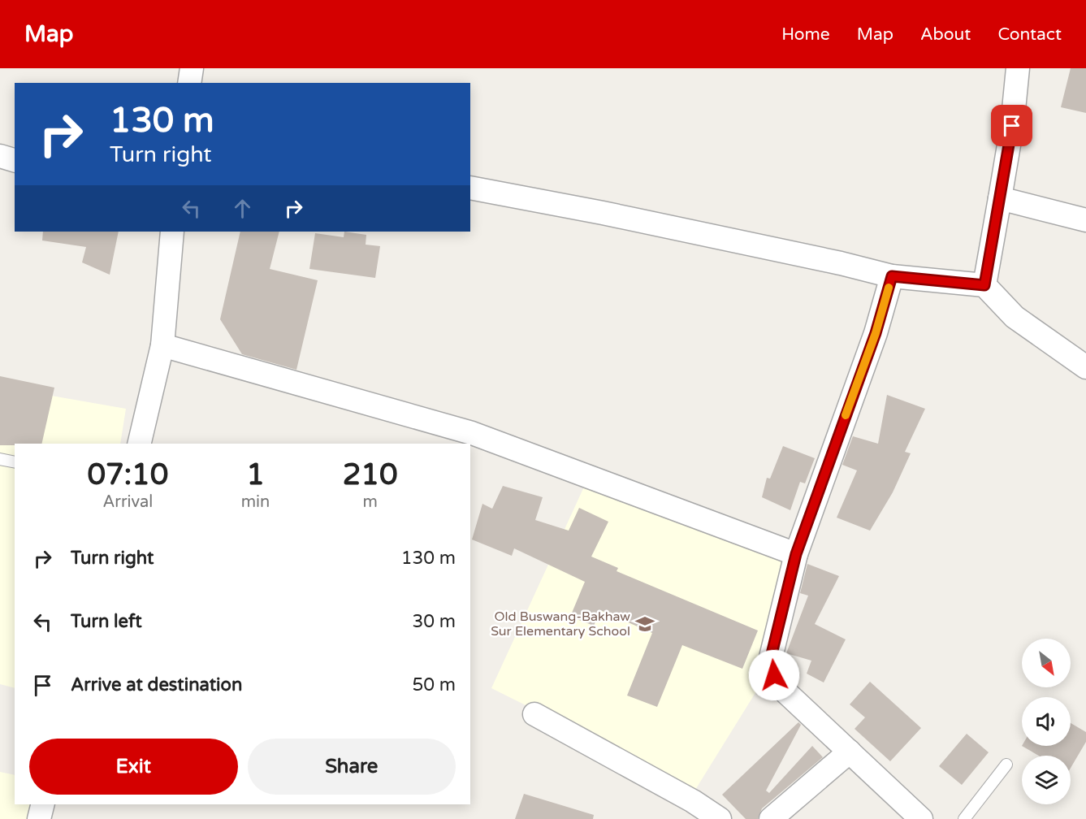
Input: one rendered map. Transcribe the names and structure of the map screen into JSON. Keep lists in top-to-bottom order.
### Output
{
  "places": {
    "school or university": ["Old Buswang-Bakhaw Sur Elementary School"]
  },
  "north": "bottom right",
  "page": {
    "header": "Map",
    "nav": [
      "Home",
      "Map",
      "About",
      "Contact"
    ],
    "turn": ["130 m", "Turn right"],
    "eta": [
      "07:10",
      "Arrival",
      "1",
      "min",
      "210",
      "m"
    ],
    "list": [
      {
        "name": "Turn right",
        "value": "130 m"
      },
      {
        "name": "Turn left",
        "value": "30 m"
      },
      {
        "name": "Arrive at destination",
        "value": "50 m"
      }
    ],
    "buttons": ["Exit", "Share"]
  }
}
